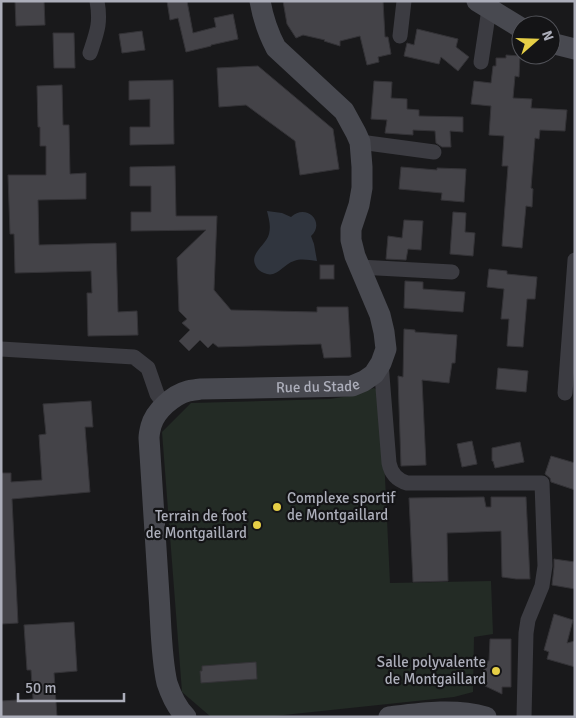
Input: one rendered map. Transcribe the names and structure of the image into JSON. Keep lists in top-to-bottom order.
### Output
{
  "streets": {
    "street": ["Rue du Stade"]
  },
  "places": ["Complexe sportif de Montgaillard", "Terrain de foot de Montgaillard", "Salle polyvalente de Montgaillard"],
  "scale_bar": "50 m",
  "north": "right"
}
